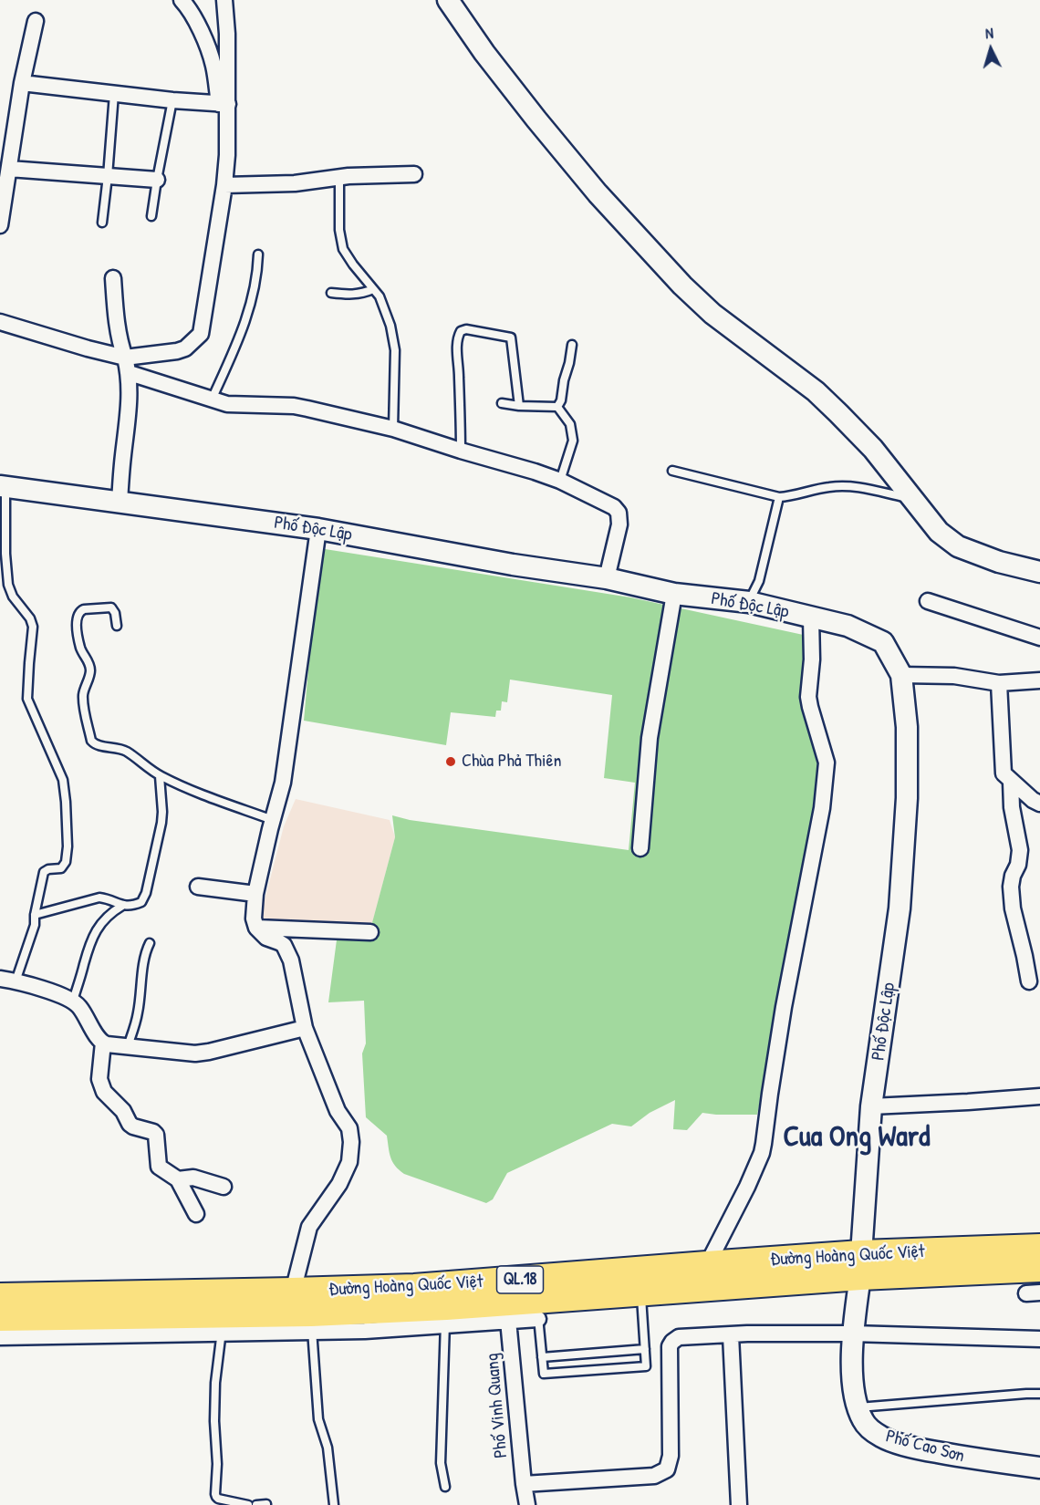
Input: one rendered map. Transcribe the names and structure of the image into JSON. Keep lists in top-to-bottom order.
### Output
{
  "streets": {
    "highway": ["Đường Hoàng Quốc Việt", "QL.18"],
    "street": ["Phố Độc Lập", "Phố Vinh Quang", "Phố Cao Sơn"]
  },
  "crossings": [
    ["Phố Độc Lập", "Đường Hoàng Quốc Việt"],
    ["Phố Độc Lập", "Phố Cao Sơn"],
    ["Đường Hoàng Quốc Việt", "Phố Vinh Quang"],
    ["Đường Hoàng Quốc Việt", "Phố Cao Sơn"]
  ],
  "districts": ["Cua Ong Ward"],
  "places": ["Chùa Phả Thiên"],
  "north": "top"
}
